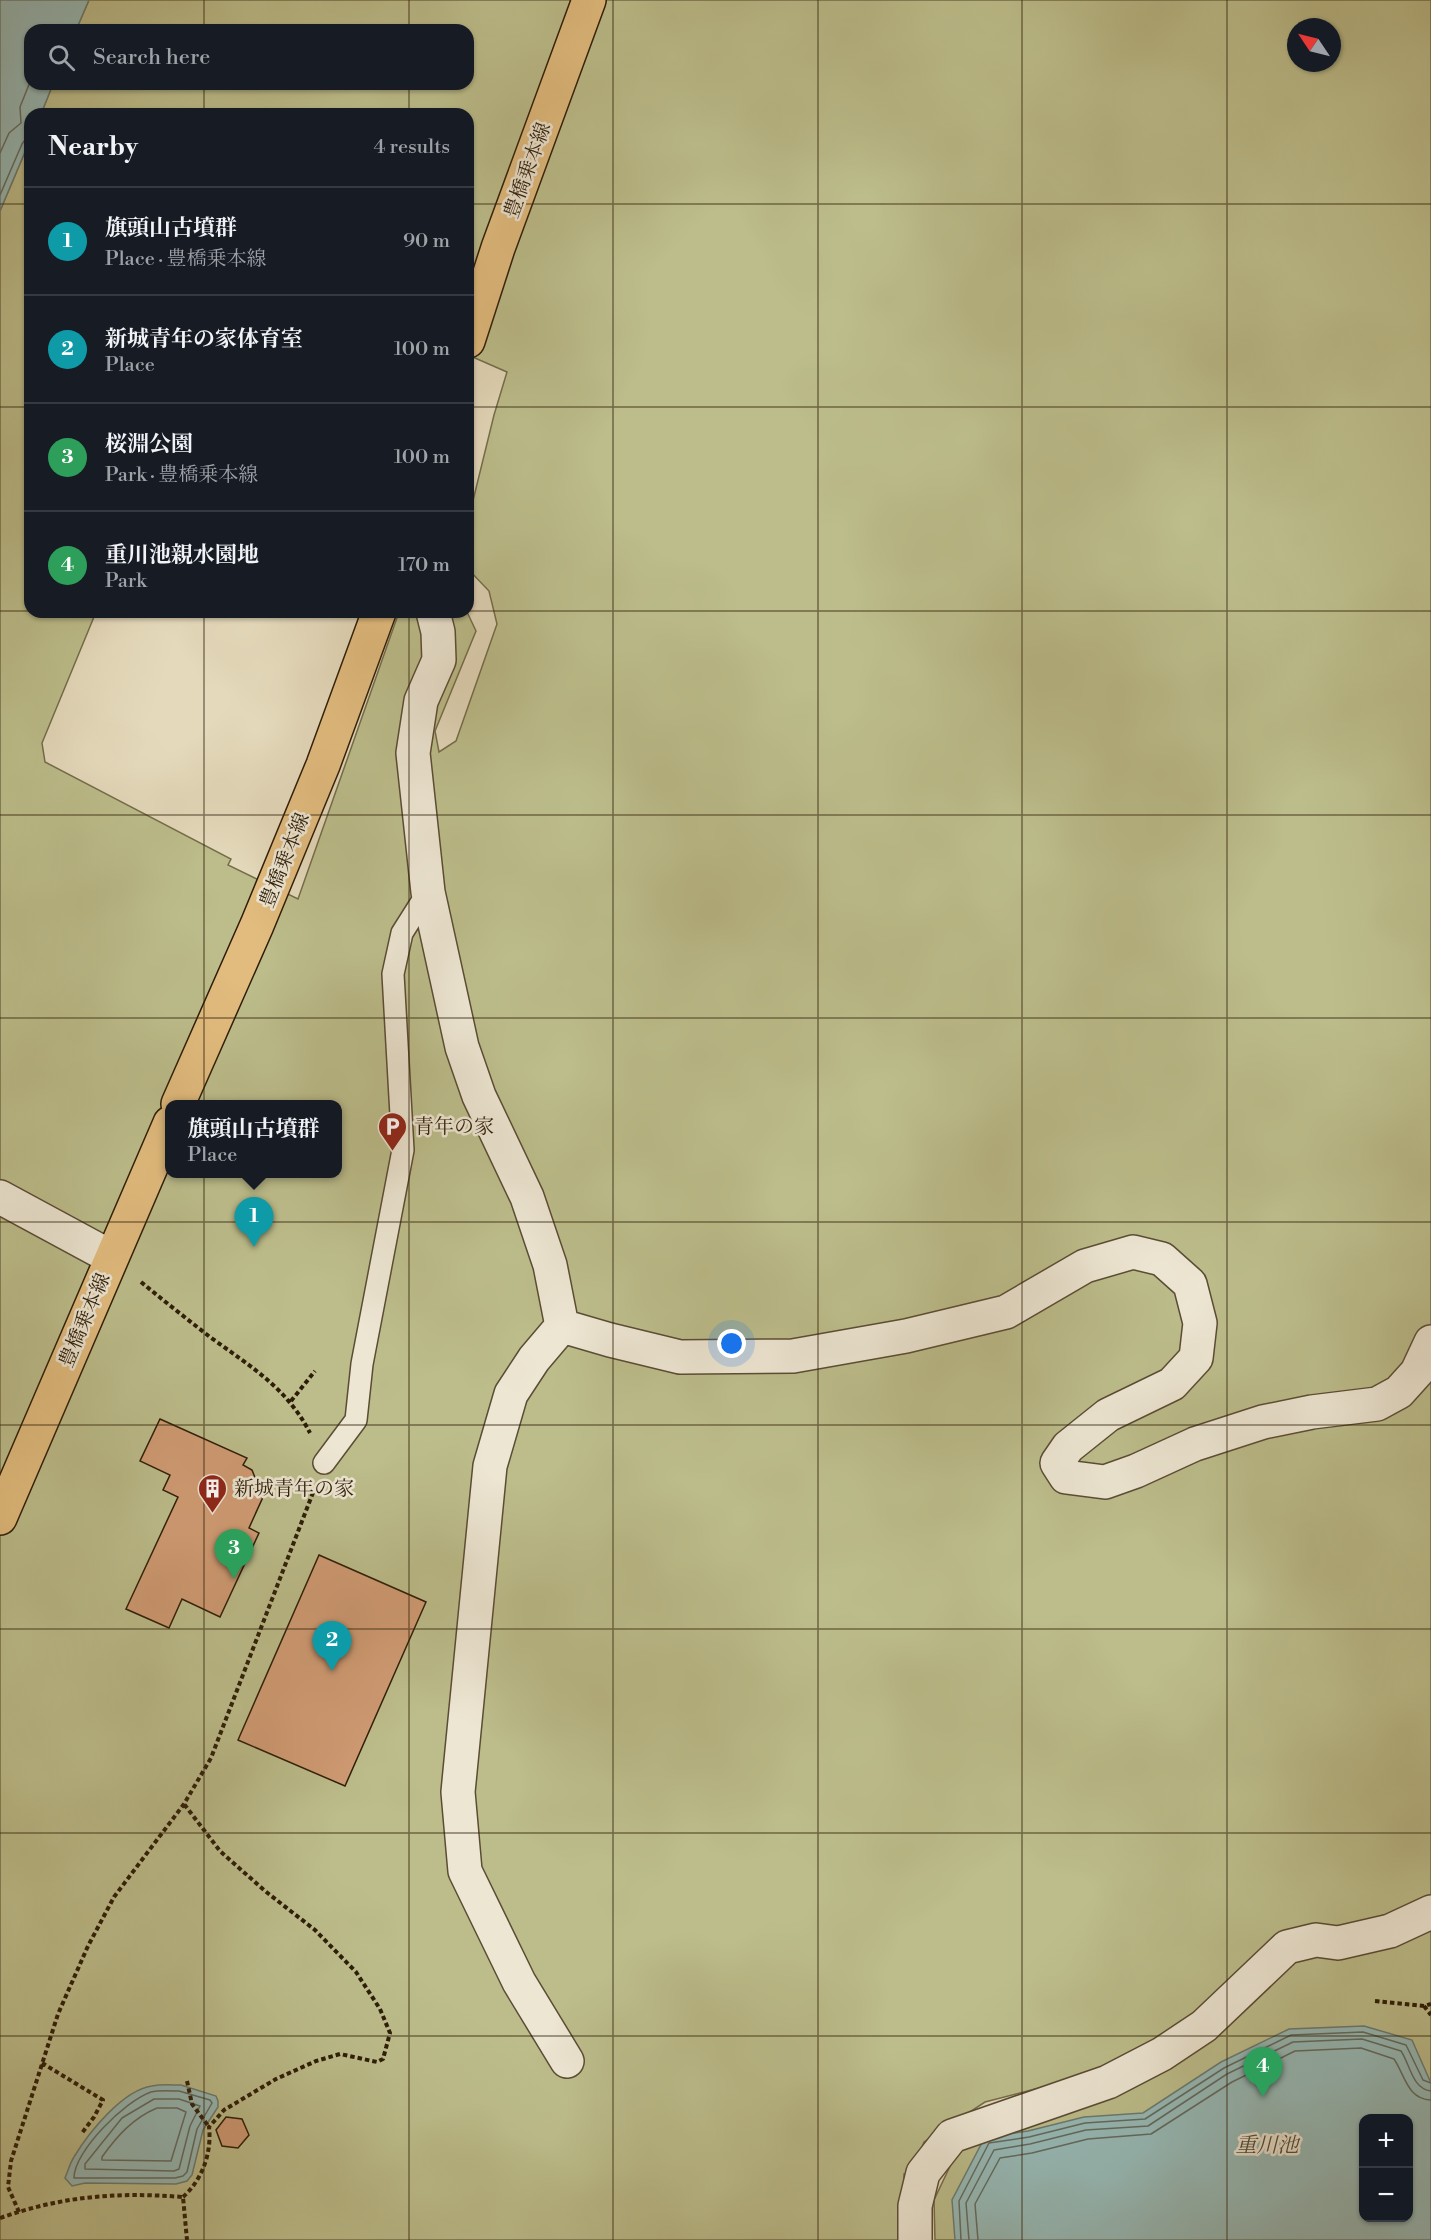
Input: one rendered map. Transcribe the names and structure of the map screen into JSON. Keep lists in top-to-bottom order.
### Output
{
  "streets": {
    "main road": ["豊橋乗本線"]
  },
  "water": ["重川池"],
  "places": {
    "parking": ["青年の家"],
    "building": ["新城青年の家"]
  },
  "north": "top left",
  "page": {
    "search": "Search here",
    "heading": ["Nearby", "4 results"],
    "list": [
      {
        "mark": "1",
        "name": "旗頭山古墳群",
        "note": "Place · 豊橋乗本線",
        "value": "90 m"
      },
      {
        "mark": "2",
        "name": "新城青年の家体育室",
        "note": "Place",
        "value": "100 m"
      },
      {
        "mark": "3",
        "name": "桜淵公園",
        "note": "Park · 豊橋乗本線",
        "value": "100 m"
      },
      {
        "mark": "4",
        "name": "重川池親水園地",
        "note": "Park",
        "value": "170 m"
      }
    ],
    "popup": ["旗頭山古墳群", "Place"],
    "pins": [
      "1",
      "3",
      "2",
      "4"
    ],
    "map_buttons": ["+", "−"]
  }
}
